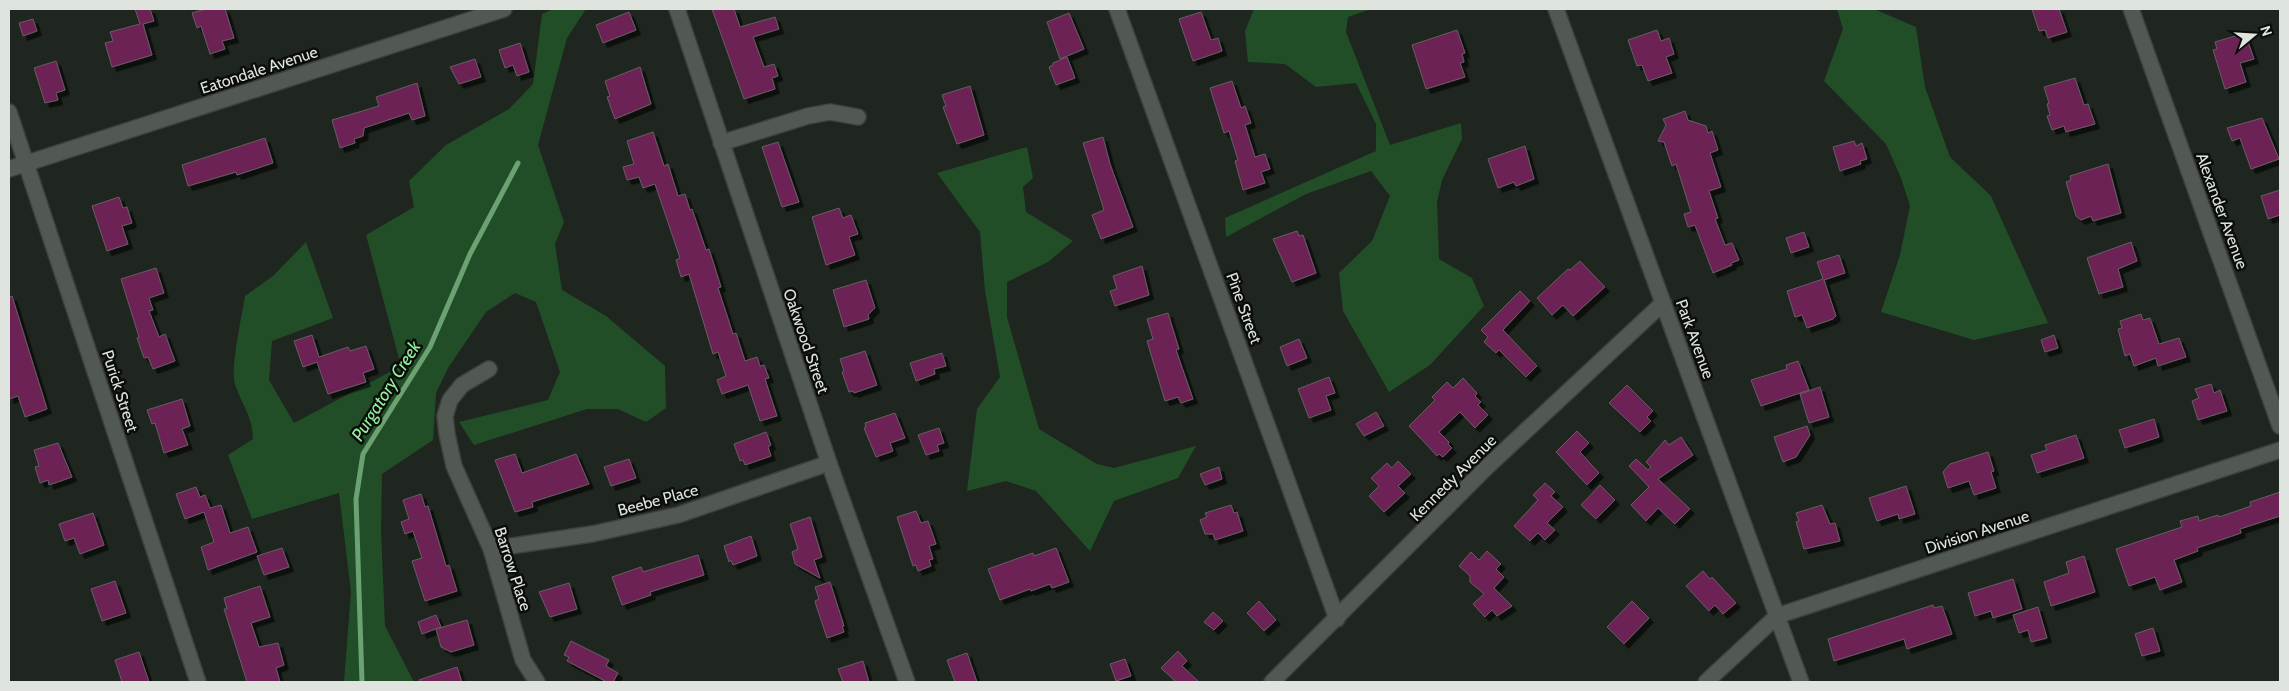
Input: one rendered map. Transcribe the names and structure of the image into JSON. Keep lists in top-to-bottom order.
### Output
{
  "streets": {
    "street": [
      "Eatondale Avenue",
      "Alexander Avenue",
      "Pine Street",
      "Park Avenue",
      "Oakwood Street",
      "Purick Street",
      "Kennedy Avenue",
      "Beebe Place",
      "Division Avenue",
      "Barrow Place"
    ]
  },
  "crossings": [
    ["Eatondale Avenue", "Purick Street"],
    ["Pine Street", "Kennedy Avenue"],
    ["Park Avenue", "Kennedy Avenue"],
    ["Park Avenue", "Division Avenue"],
    ["Oakwood Street", "Beebe Place"],
    ["Beebe Place", "Barrow Place"]
  ],
  "water": ["Purgatory Creek"],
  "north": "right"
}
